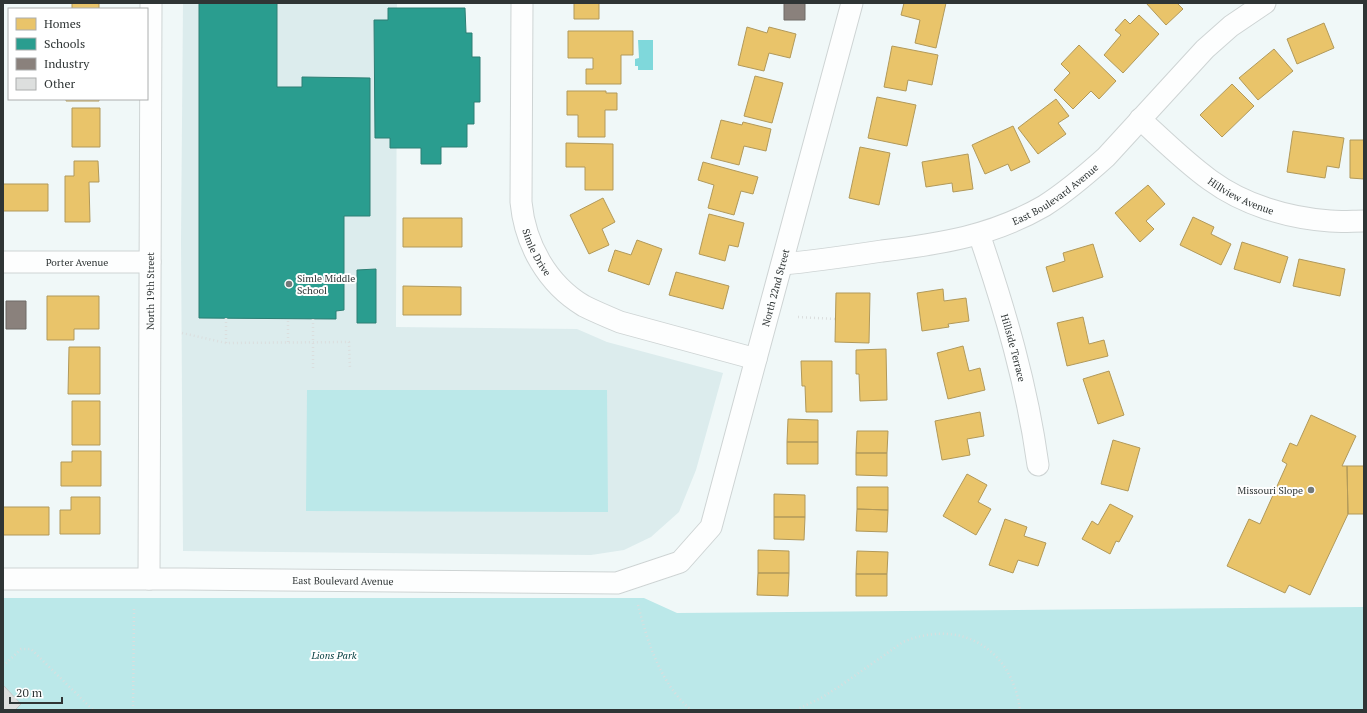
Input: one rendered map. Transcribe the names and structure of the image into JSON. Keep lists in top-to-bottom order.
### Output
{
  "streets": {
    "street": [
      "East Boulevard Avenue",
      "Hillview Avenue",
      "Simle Drive",
      "Porter Avenue",
      "North 22nd Street",
      "North 19th Street",
      "Hillside Terrace"
    ]
  },
  "crossings": [
    ["East Boulevard Avenue", "Hillview Avenue"],
    ["East Boulevard Avenue", "North 22nd Street"],
    ["East Boulevard Avenue", "North 19th Street"],
    ["East Boulevard Avenue", "Hillside Terrace"],
    ["Simle Drive", "North 22nd Street"],
    ["Porter Avenue", "North 19th Street"]
  ],
  "parks": ["Lions Park"],
  "places": ["Simle Middle School", "Missouri Slope"],
  "legend": [
    "Homes",
    "Schools",
    "Industry",
    "Other"
  ],
  "scale_bar": "20 m"
}
